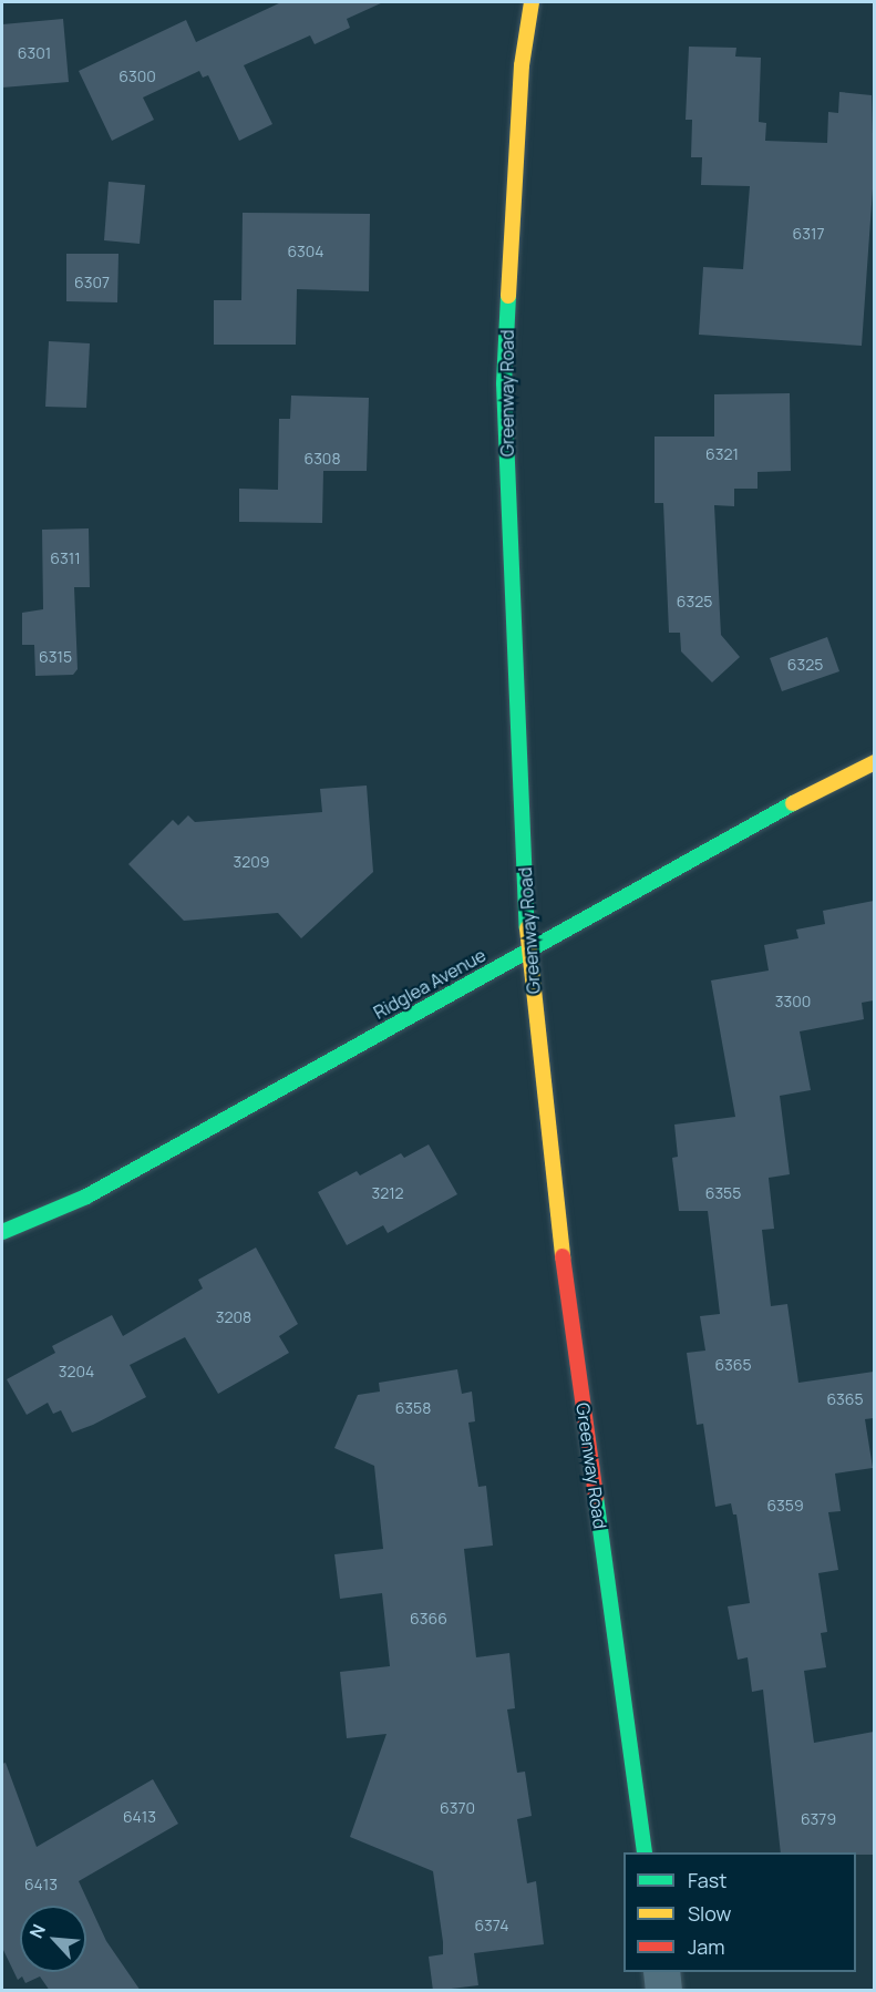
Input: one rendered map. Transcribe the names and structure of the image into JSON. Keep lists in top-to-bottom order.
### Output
{
  "streets": {
    "street": ["Greenway Road", "Ridglea Avenue"]
  },
  "crossings": [
    ["Greenway Road", "Ridglea Avenue"]
  ],
  "house_numbers": [
    "6301",
    "6300",
    "6317",
    "6304",
    "6307",
    "6321",
    "6308",
    "6311",
    "6325",
    "6315",
    "6325",
    "3209",
    "3300",
    "3212",
    "6355",
    "3208",
    "6365",
    "3204",
    "6365",
    "6358",
    "6359",
    "6366",
    "6370",
    "6413",
    "6379",
    "6413",
    "6374"
  ],
  "legend": ["Fast", "Slow", "Jam"],
  "north": "top left"
}
